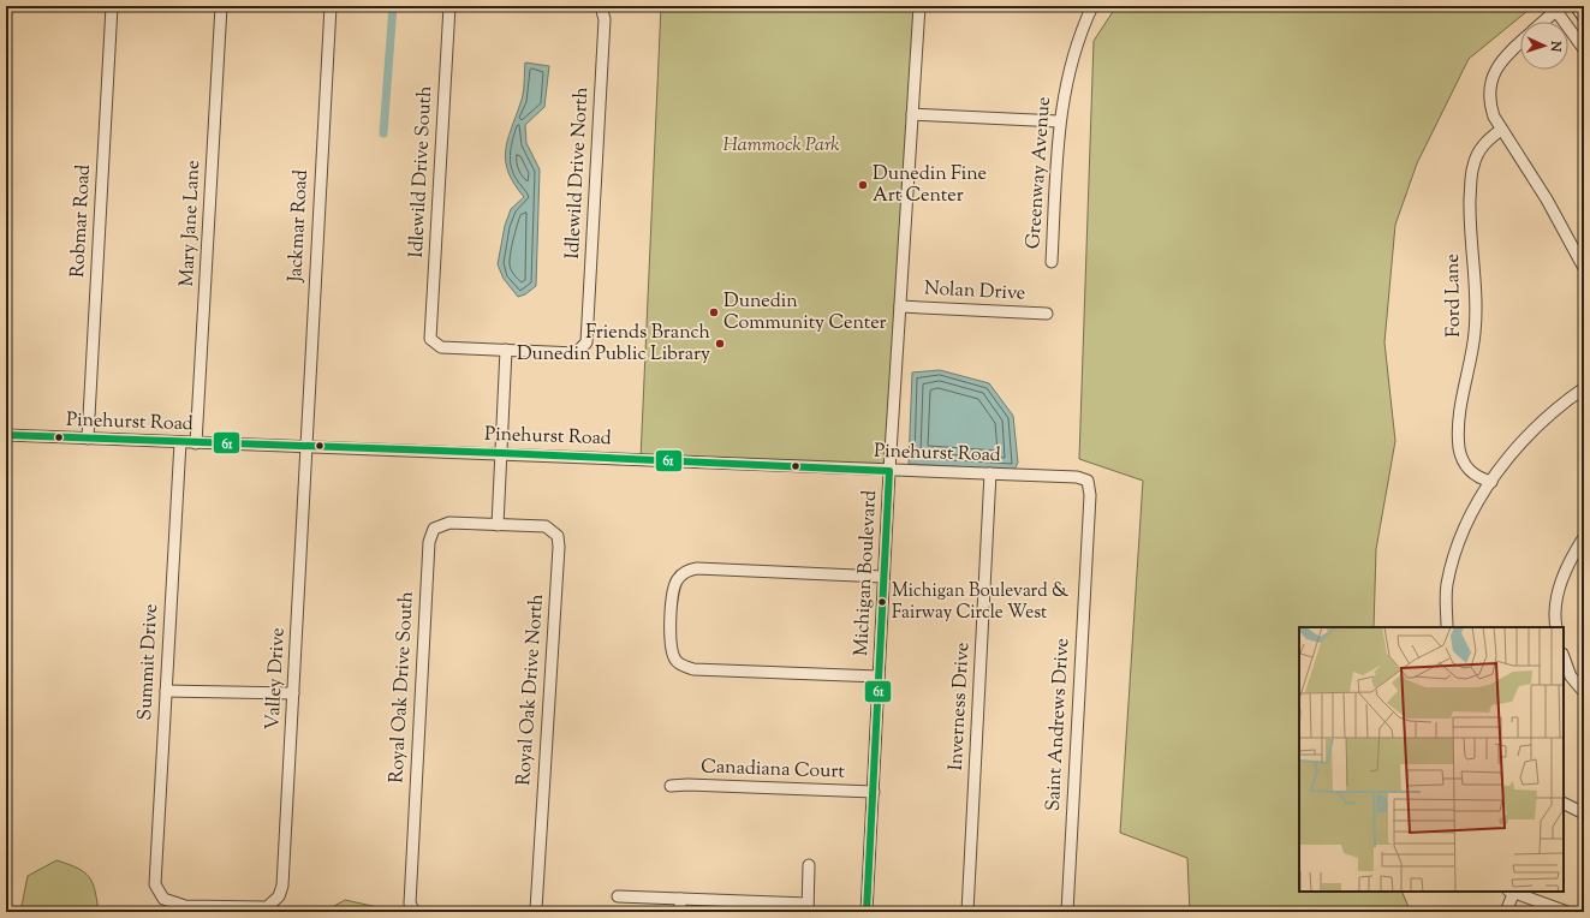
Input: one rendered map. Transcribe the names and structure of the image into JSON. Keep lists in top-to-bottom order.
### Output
{
  "streets": {
    "street": [
      "Idlewild Drive South",
      "Idlewild Drive North",
      "Greenway Avenue",
      "Robmar Road",
      "Mary Jane Lane",
      "Jackmar Road",
      "Nolan Drive",
      "Ford Lane",
      "Pinehurst Road",
      "Michigan Boulevard",
      "Summit Drive",
      "Valley Drive",
      "Royal Oak Drive South",
      "Royal Oak Drive North",
      "Inverness Drive",
      "Saint Andrews Drive",
      "Canadiana Court"
    ]
  },
  "crossings": [
    ["Idlewild Drive South", "Idlewild Drive North"],
    ["Robmar Road", "Pinehurst Road"],
    ["Mary Jane Lane", "Pinehurst Road"],
    ["Jackmar Road", "Pinehurst Road"],
    ["Jackmar Road", "Valley Drive"],
    ["Nolan Drive", "Michigan Boulevard"],
    ["Pinehurst Road", "Michigan Boulevard"],
    ["Pinehurst Road", "Summit Drive"],
    ["Pinehurst Road", "Valley Drive"],
    ["Pinehurst Road", "Inverness Drive"],
    ["Pinehurst Road", "Saint Andrews Drive"],
    ["Michigan Boulevard", "Canadiana Court"],
    ["Summit Drive", "Valley Drive"],
    ["Royal Oak Drive South", "Royal Oak Drive North"]
  ],
  "parks": ["Hammock Park"],
  "places": [
    "Dunedin Fine Art Center",
    "Dunedin Community Center",
    "Friends Branch Dunedin Public Library",
    "Michigan Boulevard & Fairway Circle West"
  ],
  "lines": ["transit line 61"],
  "north": "right"
}
